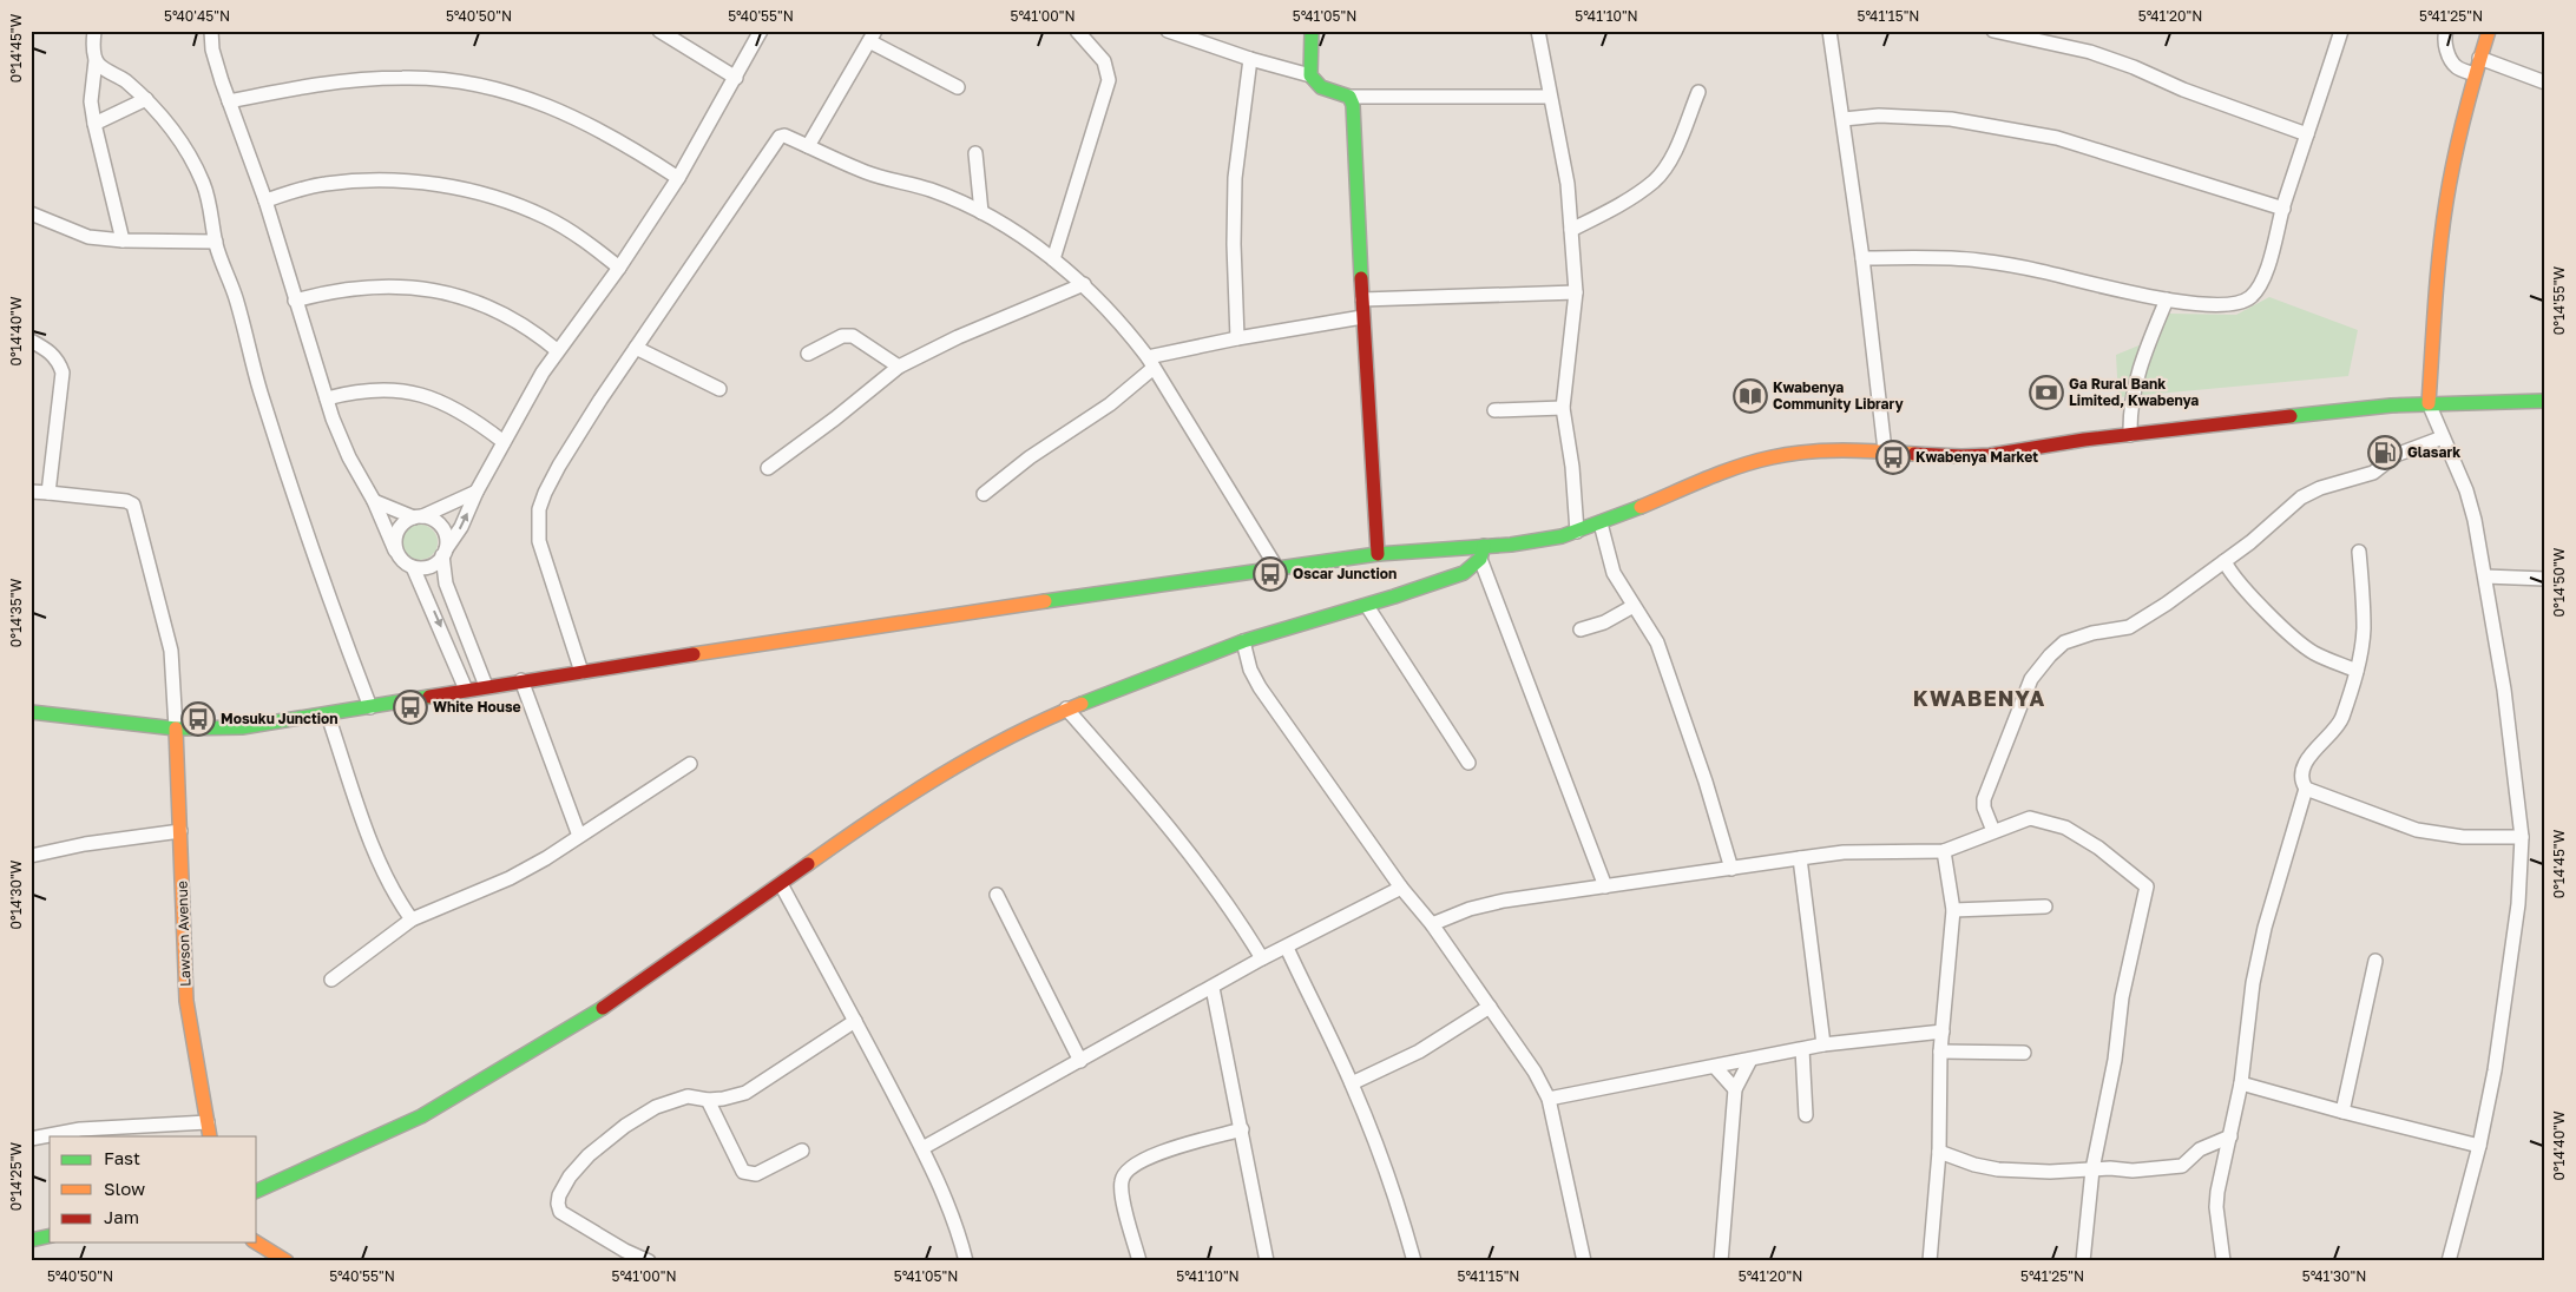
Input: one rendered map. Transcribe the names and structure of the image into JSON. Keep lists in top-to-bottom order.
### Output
{
  "streets": {
    "main road": ["Lawson Avenue"]
  },
  "districts": ["KWABENYA"],
  "places": {
    "bank": ["Ga Rural Bank Limited, Kwabenya"],
    "library": ["Kwabenya Community Library"],
    "fuel station": ["Glasark"],
    "bus stop": [
      "Kwabenya Market",
      "Oscar Junction",
      "White House",
      "Mosuku Junction"
    ]
  },
  "legend": ["Fast", "Slow", "Jam"],
  "coordinates": [
    "5°40'45\"N",
    "5°40'50\"N",
    "5°40'55\"N",
    "5°41'00\"N",
    "5°41'05\"N",
    "5°41'10\"N",
    "5°41'15\"N",
    "5°41'20\"N",
    "5°41'25\"N",
    "0°14'45\"W",
    "0°14'55\"W",
    "0°14'40\"W",
    "0°14'50\"W",
    "0°14'35\"W",
    "0°14'30\"W",
    "0°14'25\"W",
    "5°41'30\"N"
  ]
}
